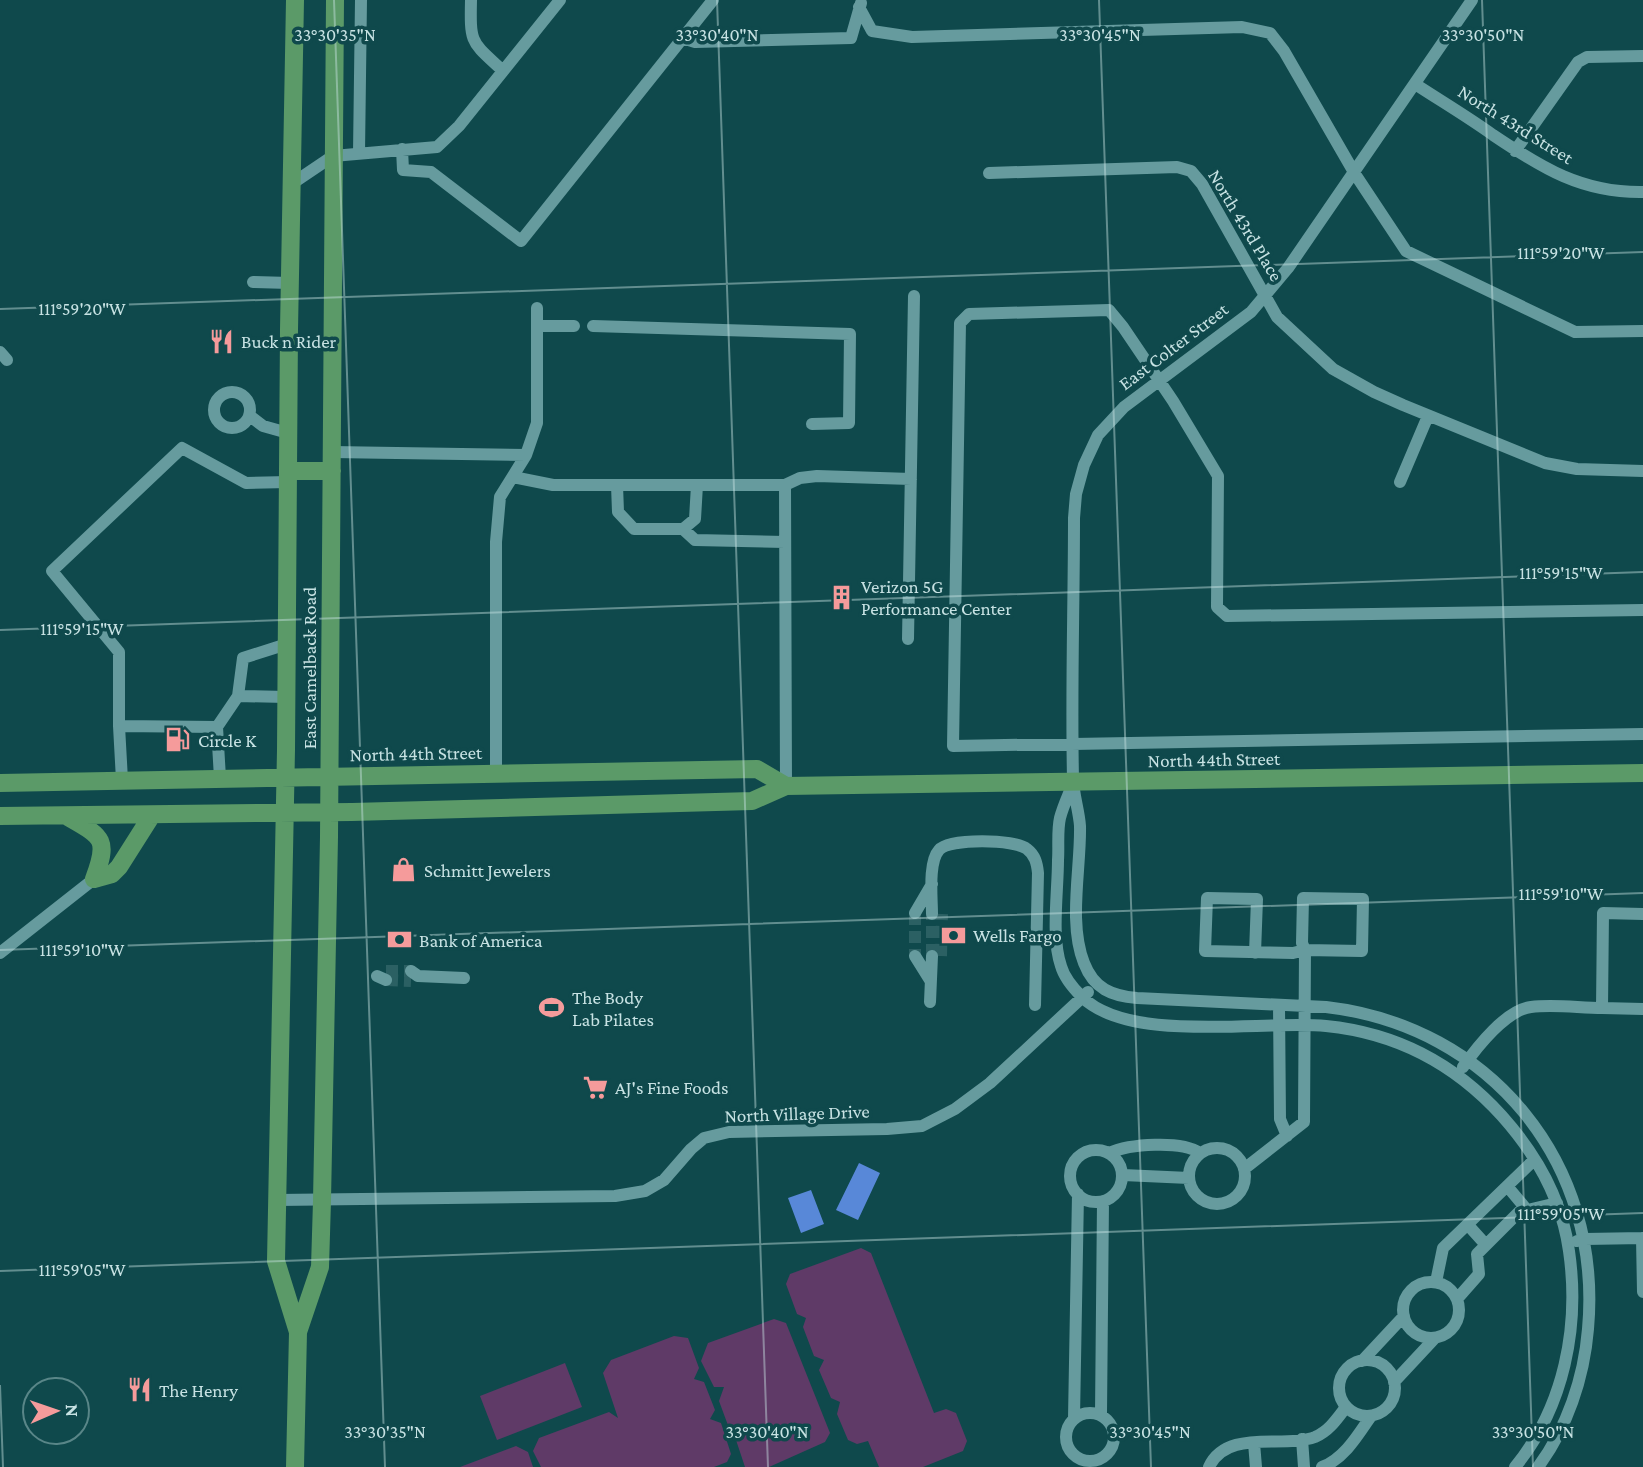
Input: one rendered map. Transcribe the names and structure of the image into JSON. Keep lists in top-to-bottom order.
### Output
{
  "streets": {
    "main road": ["East Camelback Road", "North 44th Street"],
    "street": [
      "North 43rd Street",
      "North 43rd Place",
      "East Colter Street",
      "North Village Drive"
    ]
  },
  "crossings": [
    ["North 43rd Street", "East Colter Street"],
    ["North 43rd Place", "East Colter Street"],
    ["East Colter Street", "North 44th Street"],
    ["East Colter Street", "North Village Drive"],
    ["East Camelback Road", "North 44th Street"],
    ["East Camelback Road", "North Village Drive"]
  ],
  "places": {
    "restaurant": ["Buck n Rider", "The Henry"],
    "building": ["Verizon 5G Performance Center"],
    "fuel station": ["Circle K"],
    "shop": ["Schmitt Jewelers"],
    "bank": ["Wells Fargo", "Bank of America"],
    "sports": ["The Body Lab Pilates"],
    "supermarket": ["AJ's Fine Foods"]
  },
  "north": "right",
  "coordinates": [
    "33°30'35\"N",
    "33°30'40\"N",
    "33°30'45\"N",
    "33°30'50\"N",
    "111°59'20\"W",
    "111°59'15\"W",
    "111°59'10\"W",
    "111°59'05\"W"
  ]
}
